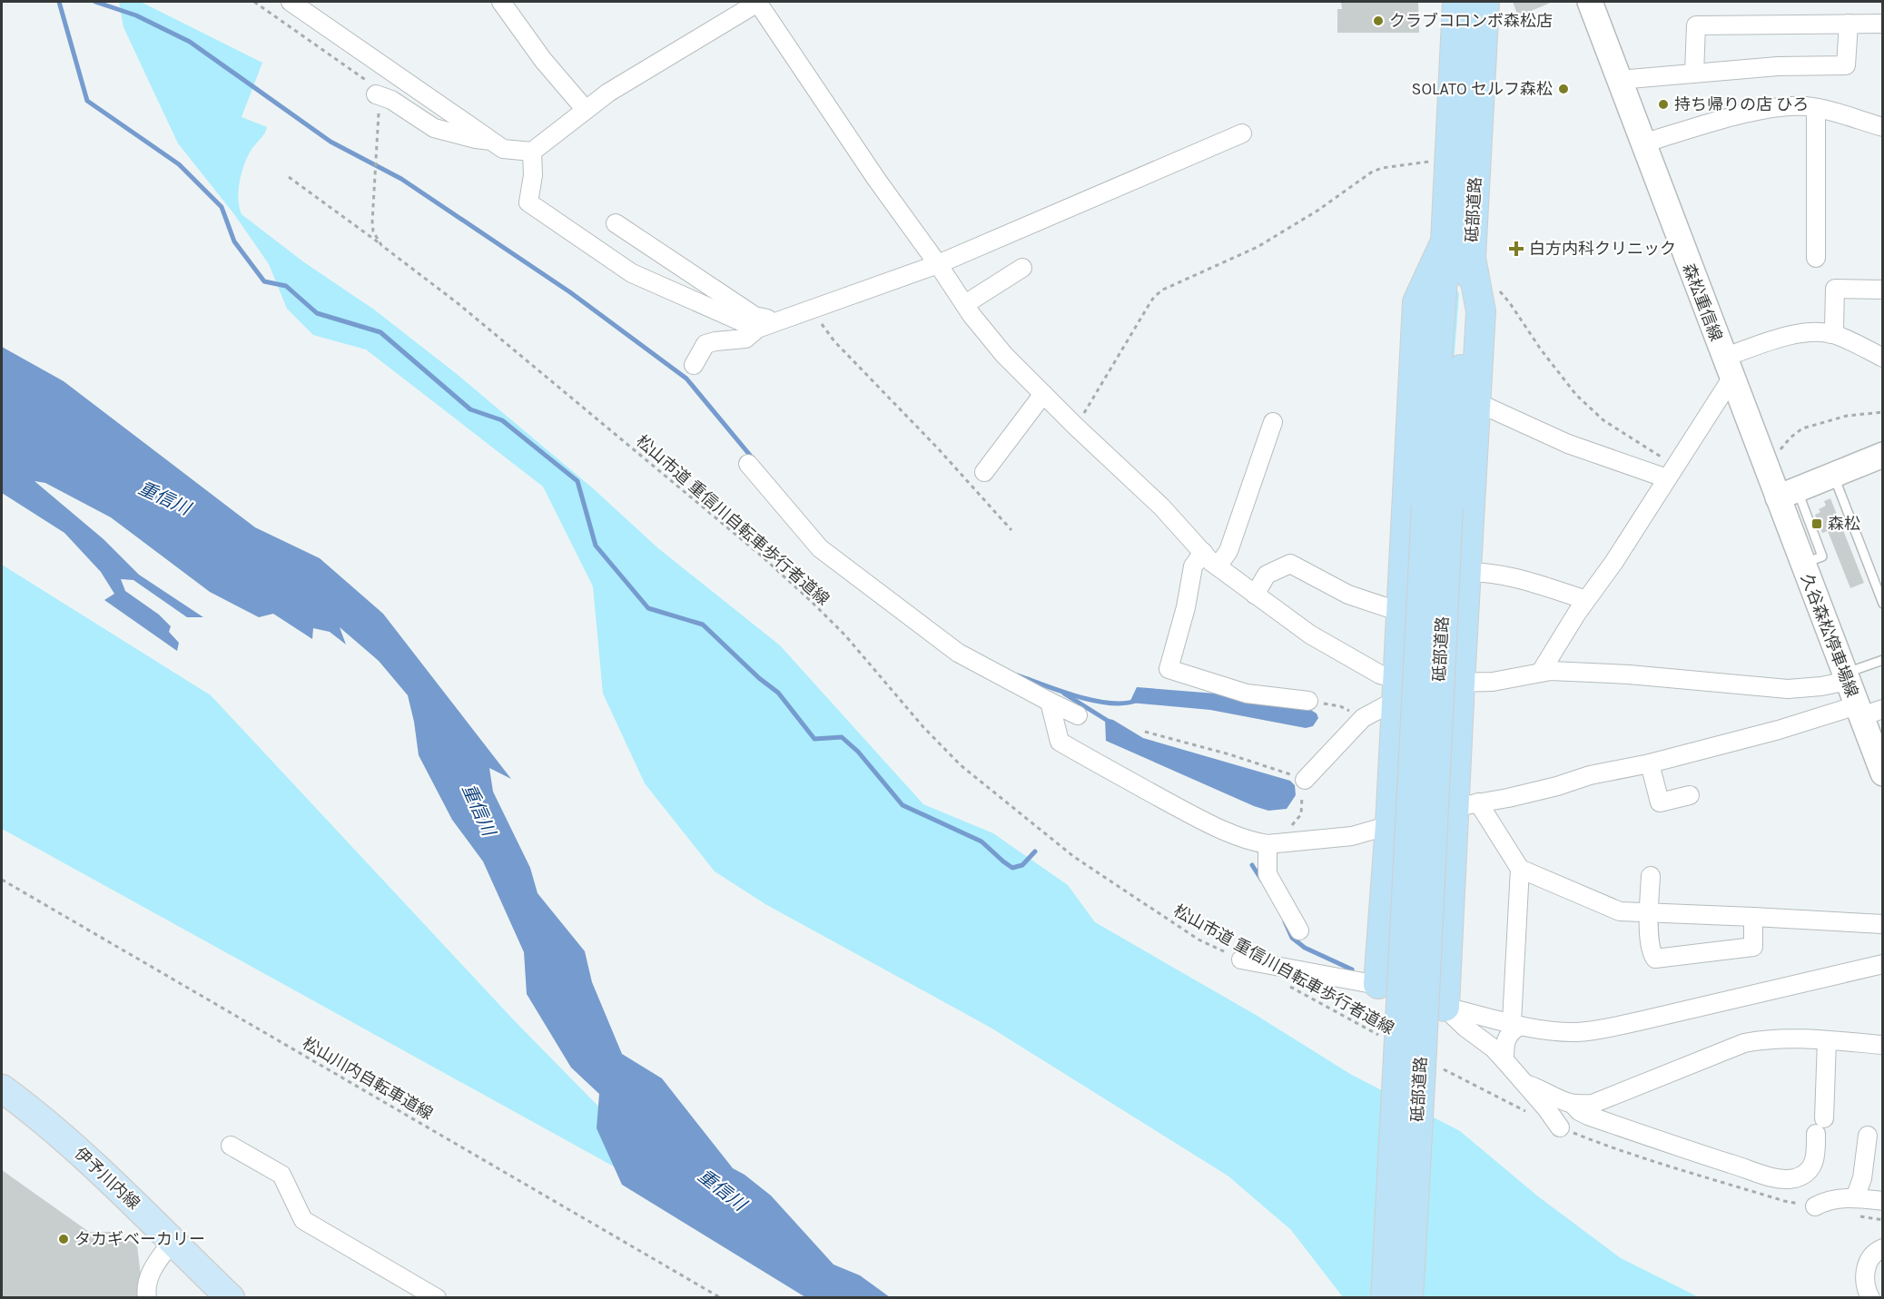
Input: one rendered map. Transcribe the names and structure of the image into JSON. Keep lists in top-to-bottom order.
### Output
{
  "streets": {
    "highway": ["砥部道路"],
    "main road": ["森松重信線", "久谷森松停車場線", "伊予川内線"],
    "path": ["松山市道 重信川自転車歩行者道線", "松山川内自転車道線"]
  },
  "crossings": [
    ["森松重信線", "久谷森松停車場線"]
  ],
  "water": ["重信川"],
  "places": {
    "other": [
      "クラブコロンボ森松店",
      "SOLATO セルフ森松",
      "持ち帰りの店 ひろ",
      "タカギベーカリー"
    ],
    "health": ["白方内科クリニック"],
    "transit": ["森松"]
  }
}
